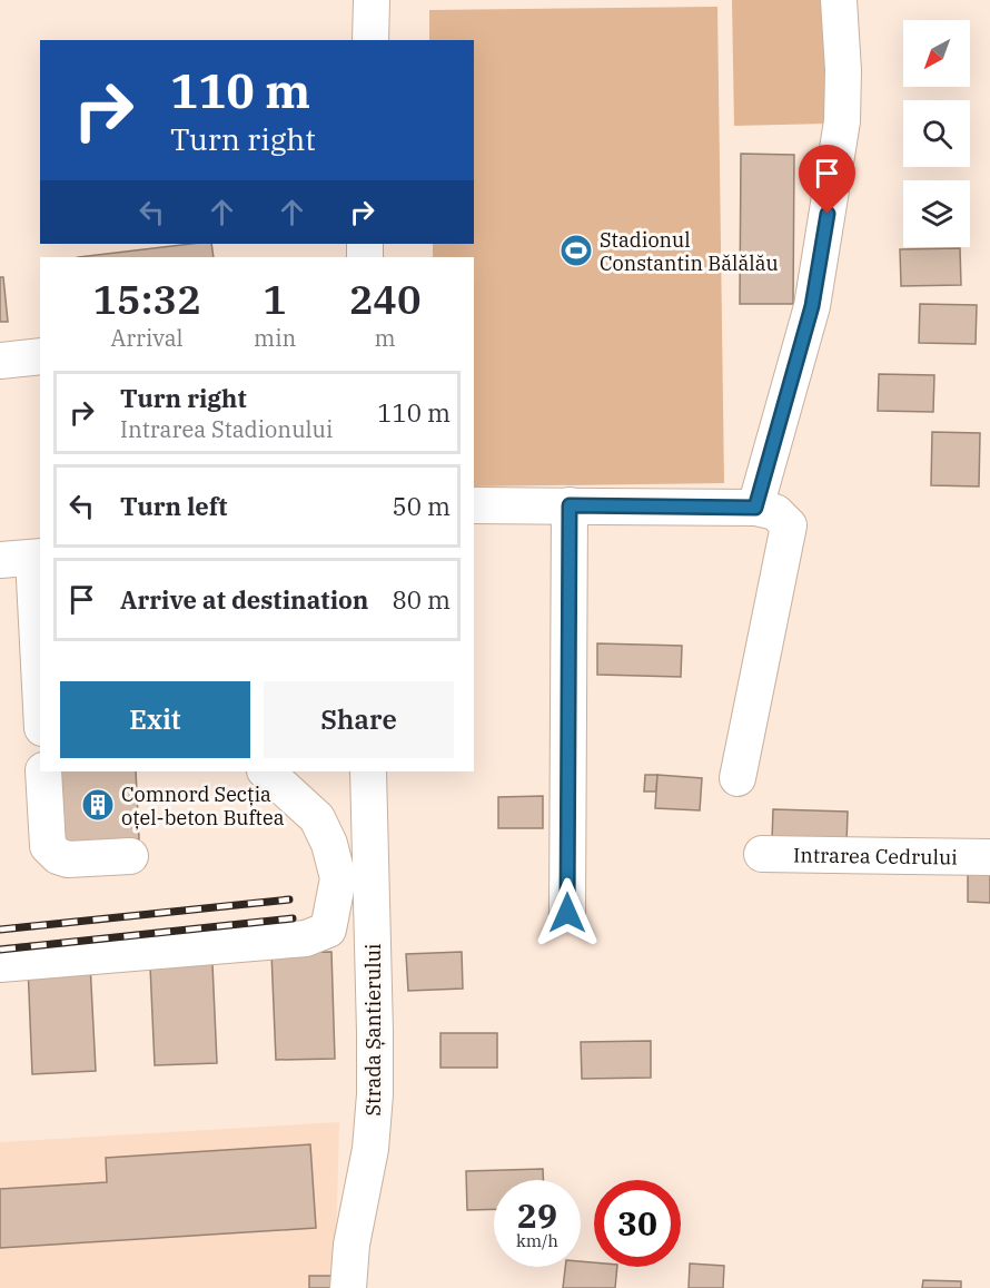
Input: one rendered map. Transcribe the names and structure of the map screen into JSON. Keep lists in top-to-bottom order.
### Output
{
  "streets": {
    "street": ["Intrarea Cedrului", "Strada Șantierului"]
  },
  "places": {
    "sports": ["Stadionul Constantin Bălălău"],
    "building": ["Comnord Secția oțel-beton Buftea"]
  },
  "north": "bottom left",
  "page": {
    "turn": ["110 m", "Turn right"],
    "eta": [
      "15:32",
      "Arrival",
      "1",
      "min",
      "240",
      "m"
    ],
    "list": [
      {
        "name": "Turn right",
        "note": "Intrarea Stadionului",
        "value": "110 m"
      },
      {
        "name": "Turn left",
        "value": "50 m"
      },
      {
        "name": "Arrive at destination",
        "value": "80 m"
      }
    ],
    "buttons": ["Exit", "Share"],
    "speed": "29 km/h",
    "limit": "30"
  }
}
